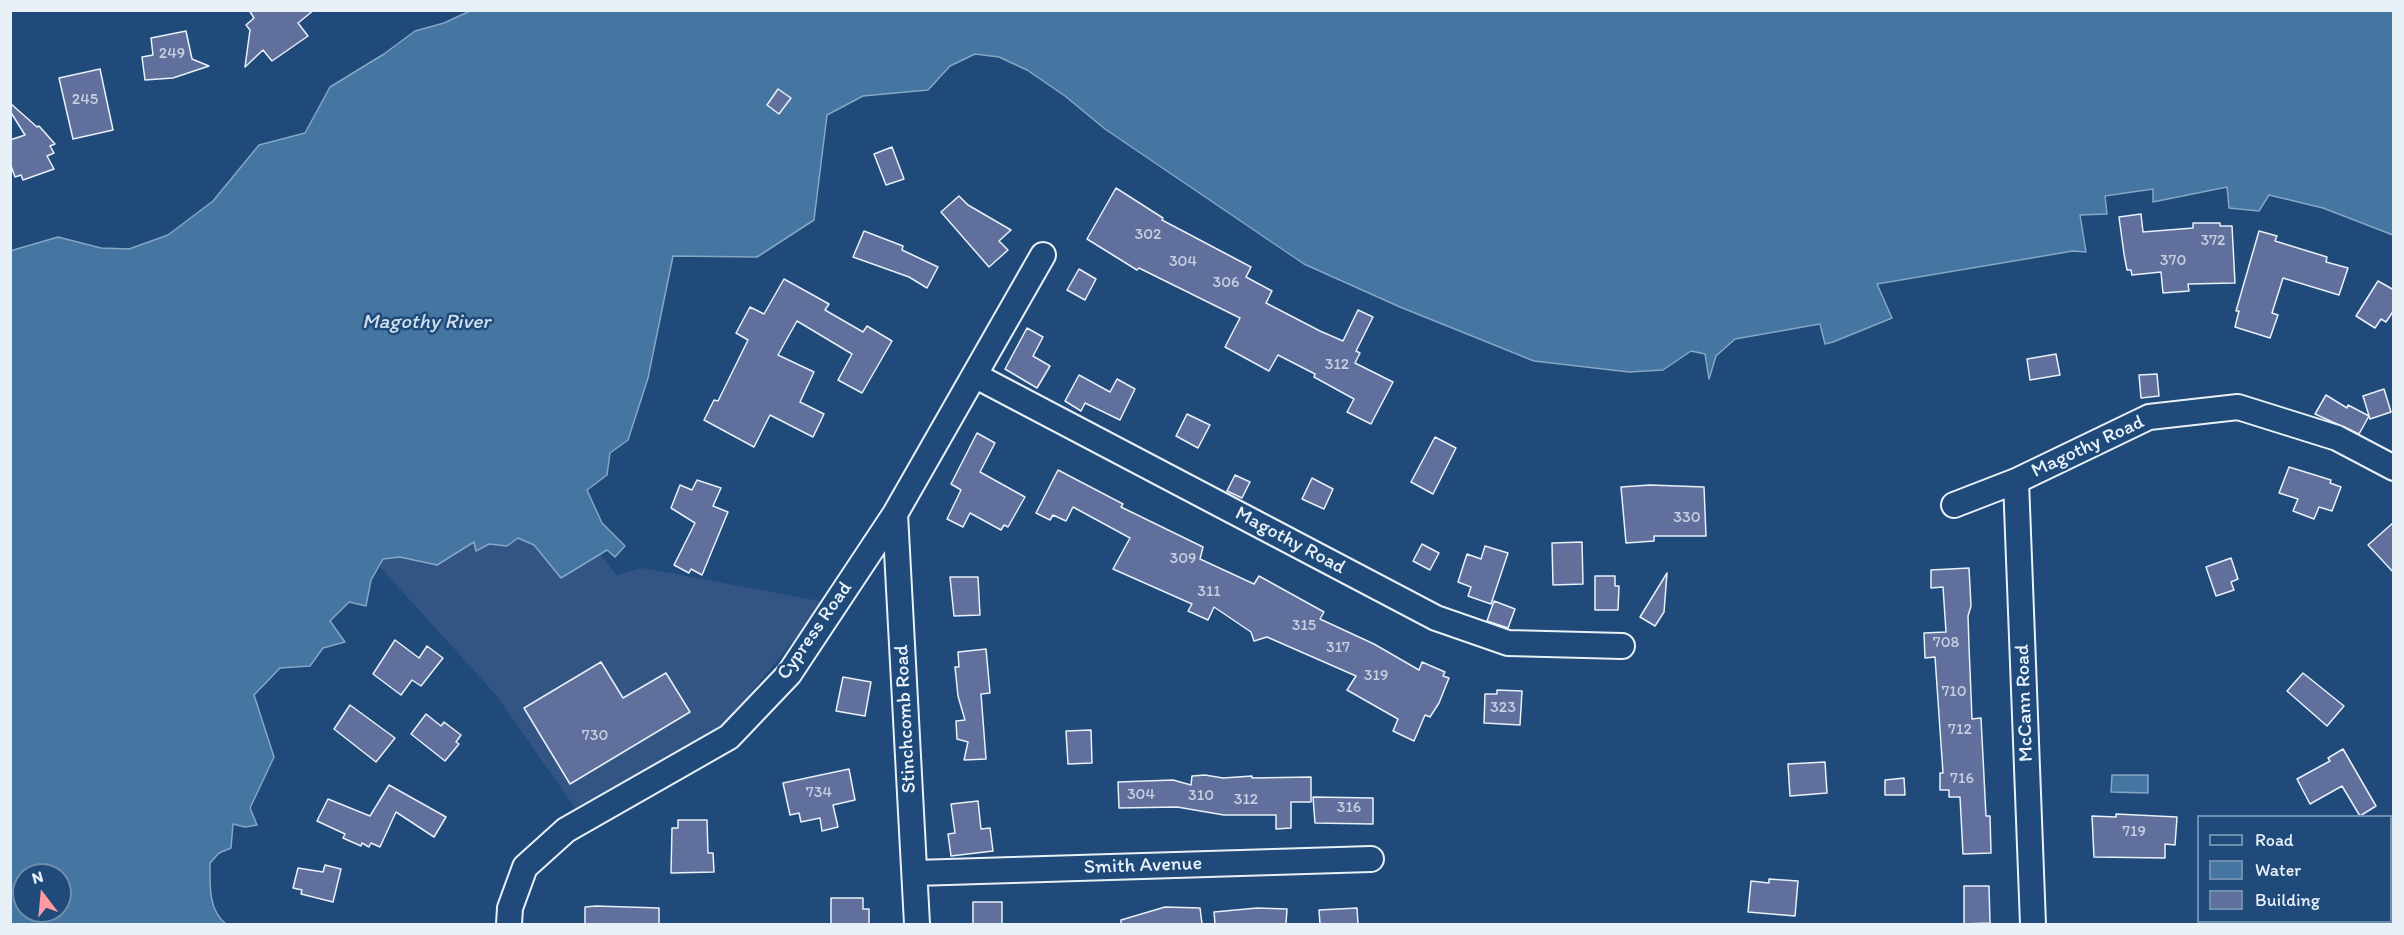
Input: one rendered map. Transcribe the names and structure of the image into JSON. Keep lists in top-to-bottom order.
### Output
{
  "streets": {
    "street": [
      "Magothy Road",
      "Cypress Road",
      "McCann Road",
      "Stinchcomb Road",
      "Smith Avenue"
    ]
  },
  "crossings": [
    ["Magothy Road", "Cypress Road"],
    ["Magothy Road", "McCann Road"],
    ["Cypress Road", "Stinchcomb Road"],
    ["Stinchcomb Road", "Smith Avenue"]
  ],
  "water": ["Magothy River"],
  "house_numbers": [
    "249",
    "245",
    "302",
    "372",
    "370",
    "304",
    "306",
    "312",
    "330",
    "309",
    "311",
    "315",
    "708",
    "317",
    "319",
    "710",
    "323",
    "712",
    "730",
    "716",
    "734",
    "304",
    "310",
    "312",
    "316",
    "719"
  ],
  "legend": ["Road", "Water", "Building"],
  "north": "top"
}
